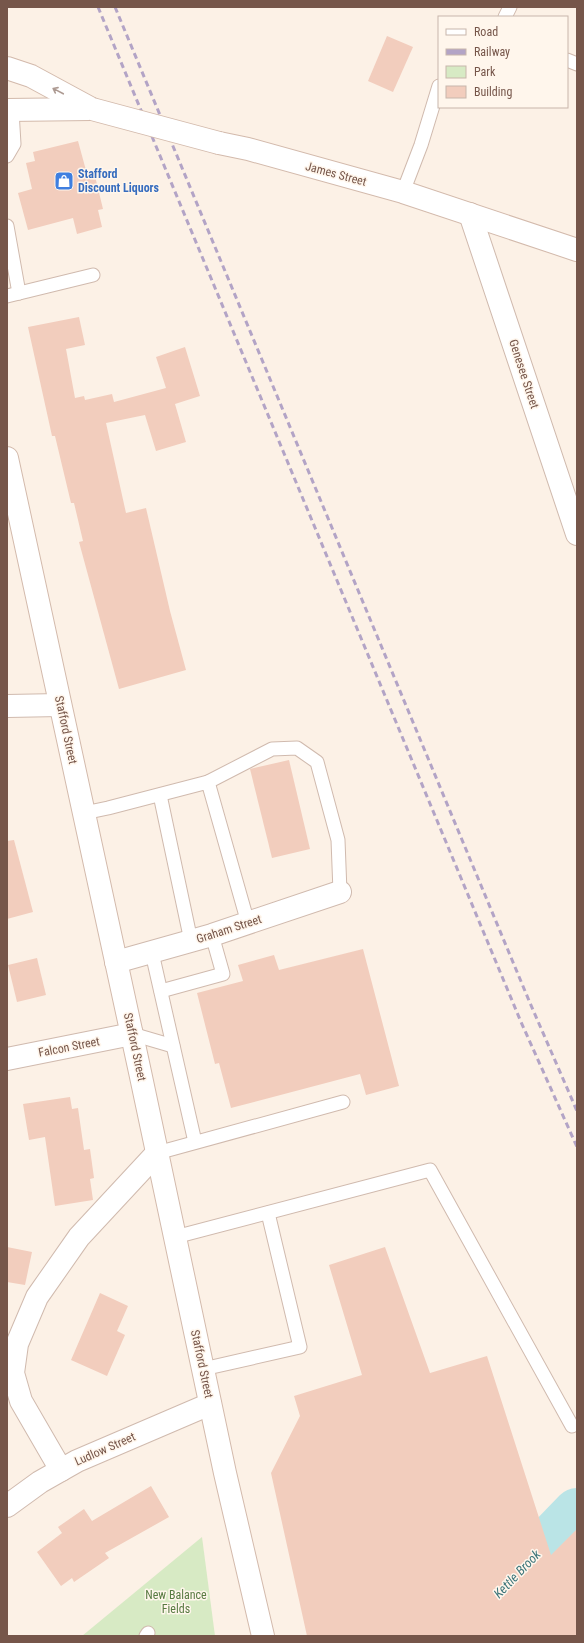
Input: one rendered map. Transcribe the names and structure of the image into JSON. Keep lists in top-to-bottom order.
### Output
{
  "streets": {
    "main road": [
      "James Street",
      "Genesee Street",
      "Stafford Street",
      "Graham Street",
      "Falcon Street",
      "Ludlow Street"
    ]
  },
  "crossings": [
    ["James Street", "Genesee Street"],
    ["Stafford Street", "Graham Street"],
    ["Stafford Street", "Falcon Street"],
    ["Stafford Street", "Ludlow Street"]
  ],
  "water": ["Kettle Brook"],
  "parks": ["New Balance Fields"],
  "places": {
    "shop": ["Stafford Discount Liquors"]
  },
  "legend": [
    "Road",
    "Railway",
    "Park",
    "Building"
  ]
}
